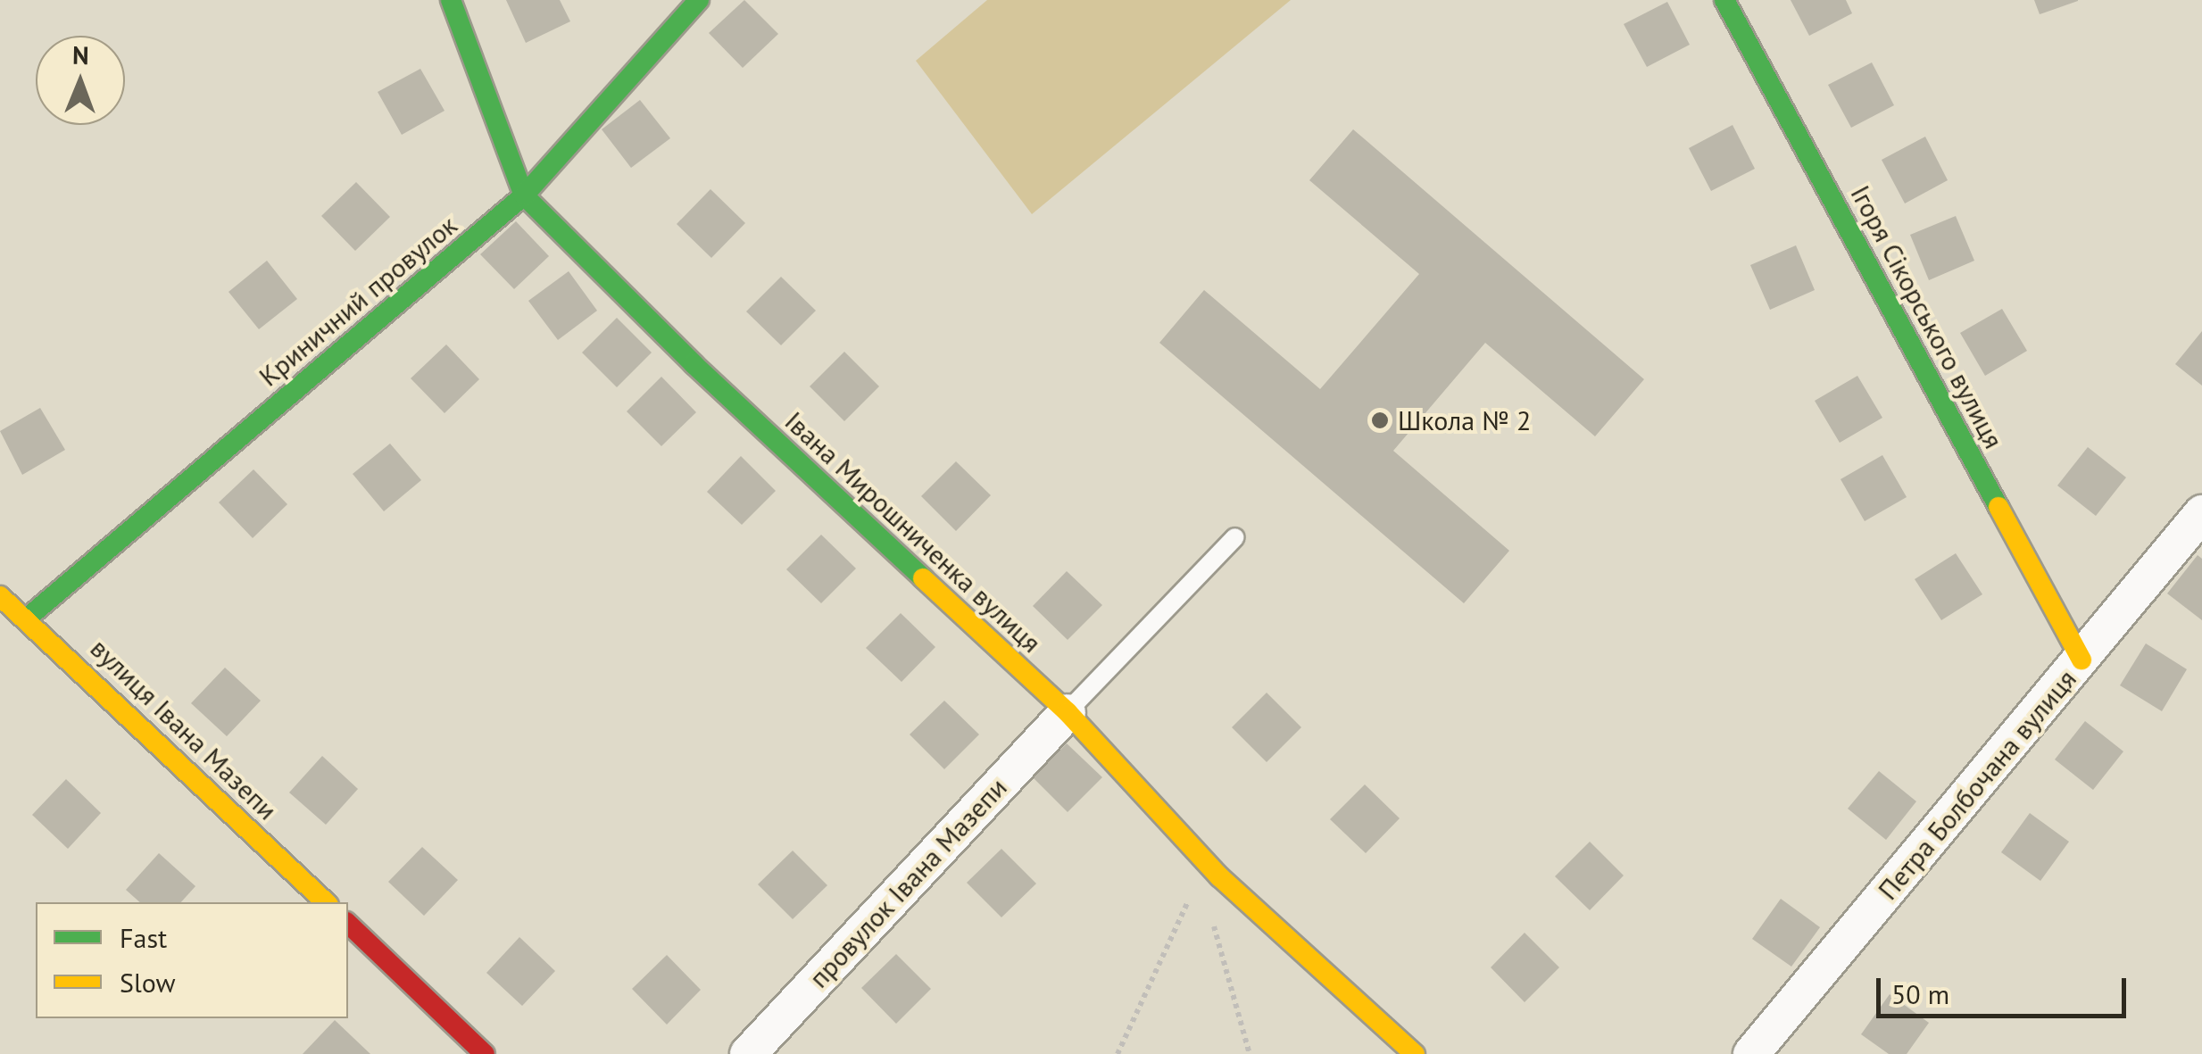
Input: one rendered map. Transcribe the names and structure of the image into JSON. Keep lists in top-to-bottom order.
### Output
{
  "streets": {
    "street": [
      "Криничний провулок",
      "Ігоря Сікорського вулиця",
      "Івана Мирошниченка вулиця",
      "вулиця Івана Мазепи",
      "Петра Болбочана вулиця",
      "провулок Івана Мазепи"
    ]
  },
  "crossings": [
    ["Криничний провулок", "Івана Мирошниченка вулиця"],
    ["Криничний провулок", "вулиця Івана Мазепи"],
    ["Ігоря Сікорського вулиця", "Петра Болбочана вулиця"],
    ["Івана Мирошниченка вулиця", "провулок Івана Мазепи"]
  ],
  "places": ["Школа № 2"],
  "legend": ["Fast", "Slow"],
  "scale_bar": "50 m",
  "north": "top"
}
